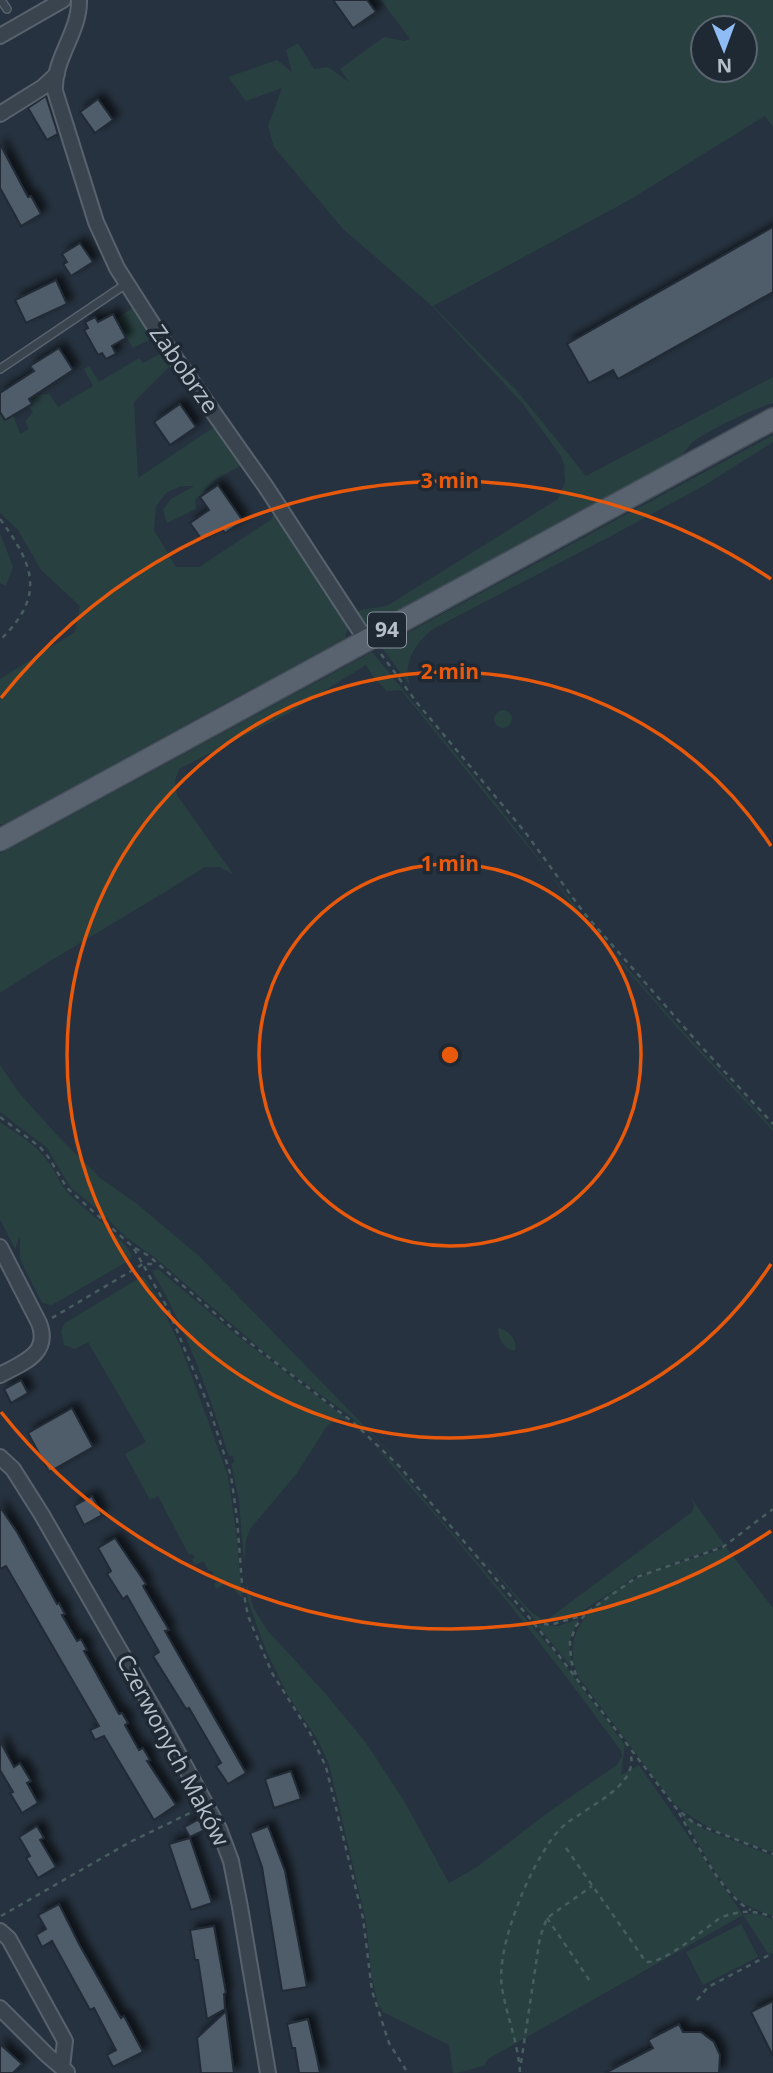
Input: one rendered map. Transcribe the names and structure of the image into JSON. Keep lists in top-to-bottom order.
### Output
{
  "streets": {
    "main road": ["94"],
    "street": ["Zabobrze", "Czerwonych Maków"]
  },
  "crossings": [
    ["Zabobrze", "94"]
  ],
  "north": "bottom",
  "rings": ["3 min", "2 min", "1 min"]
}
